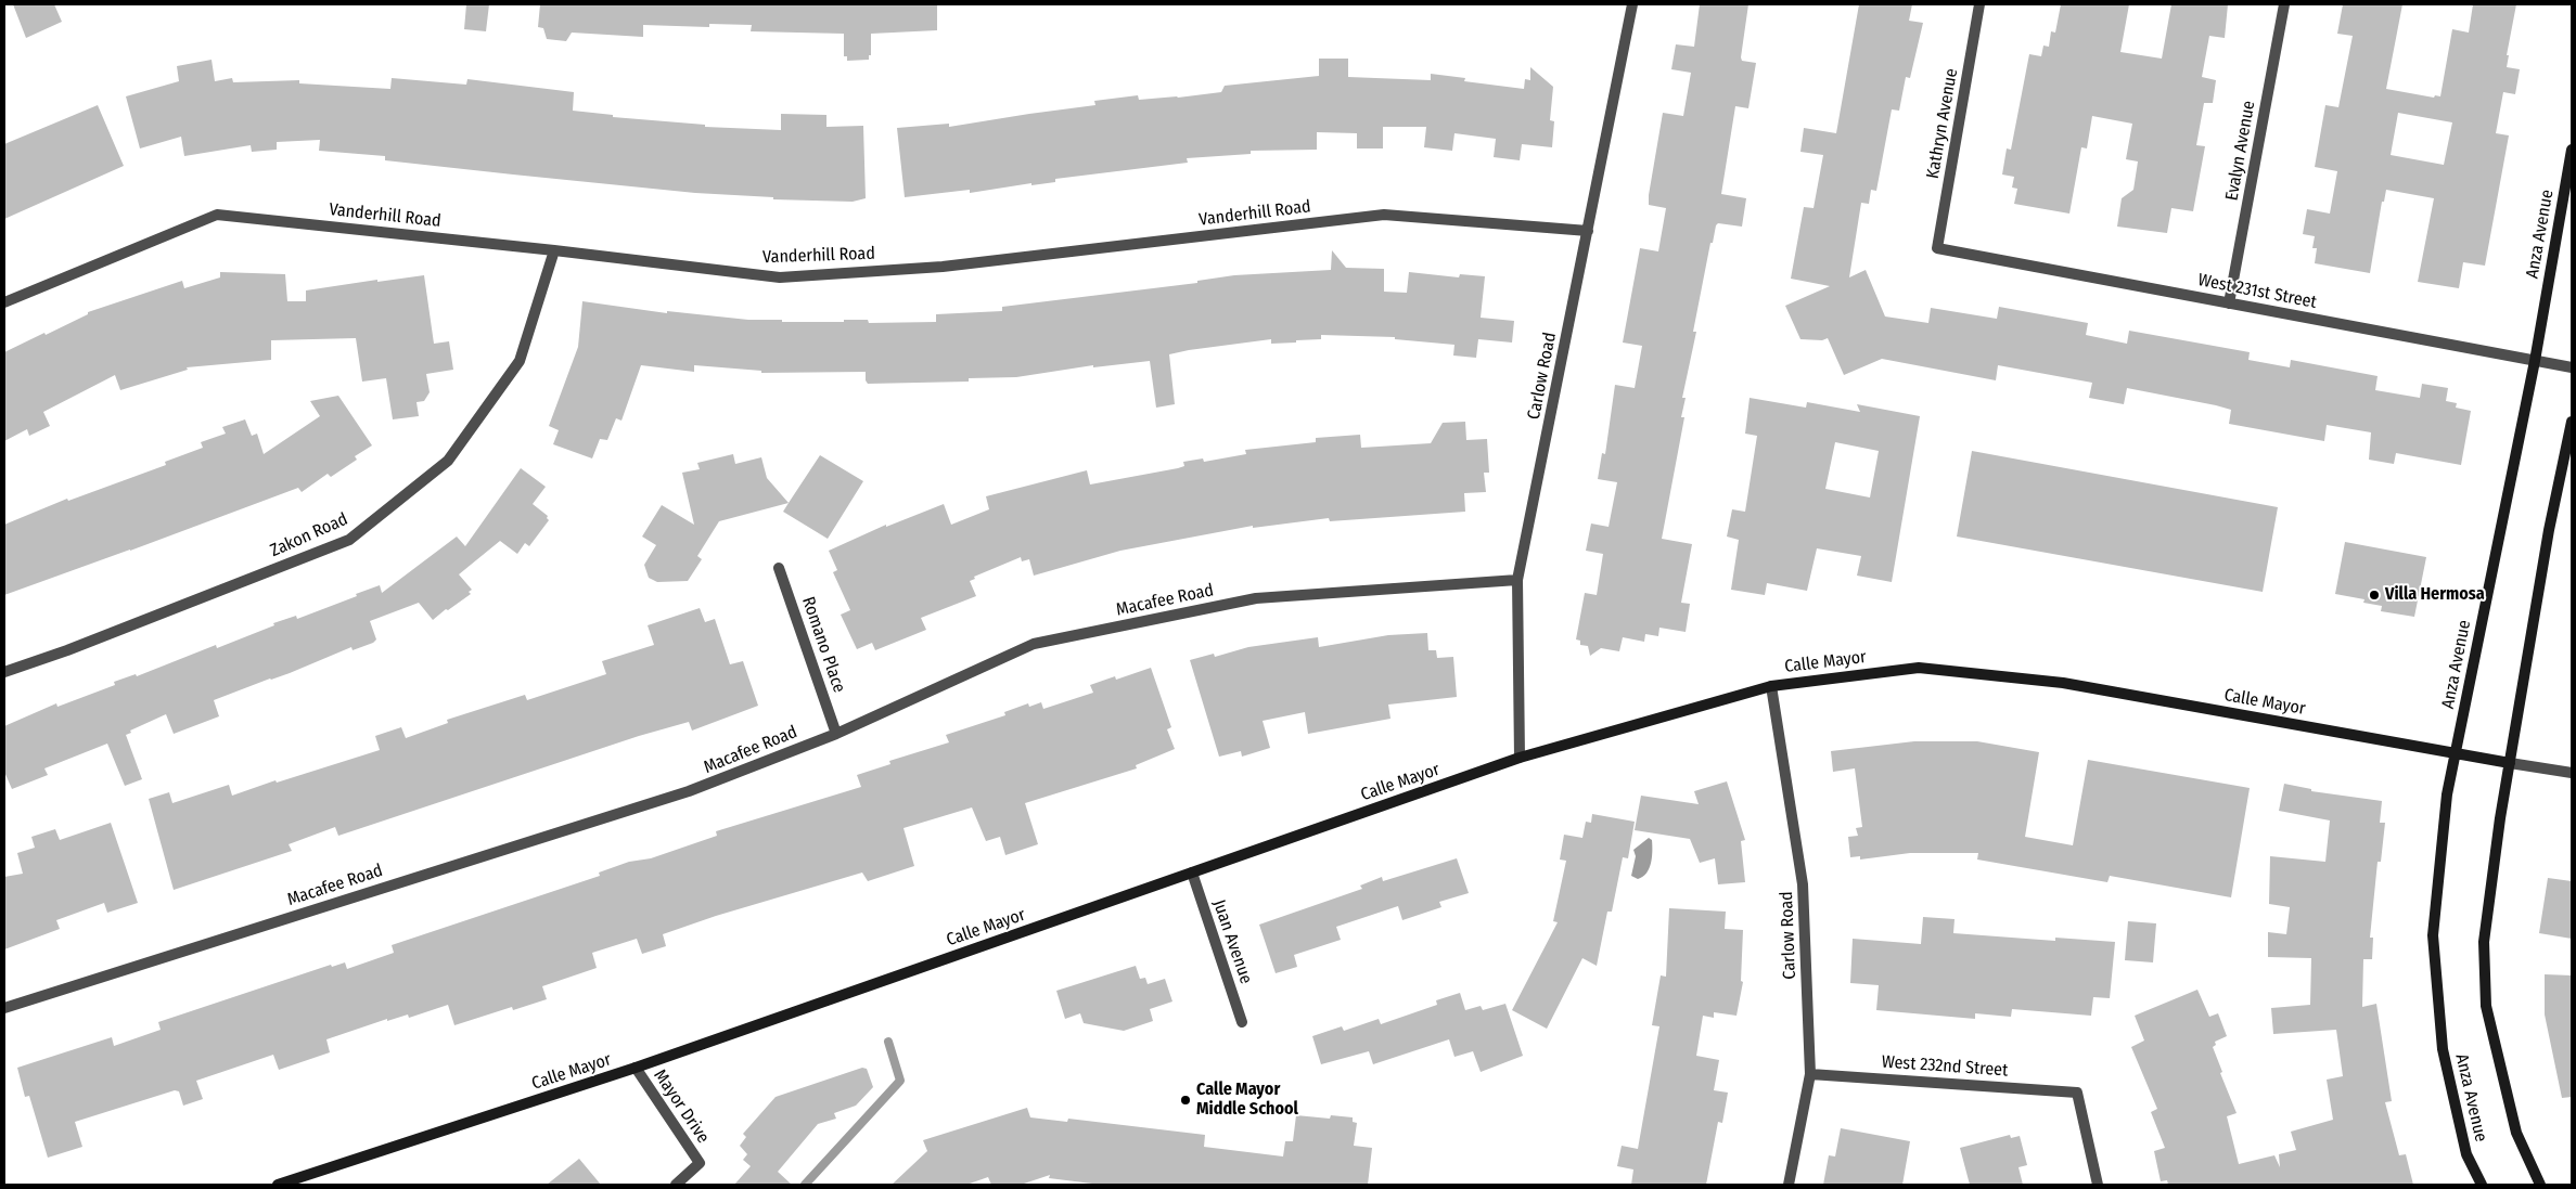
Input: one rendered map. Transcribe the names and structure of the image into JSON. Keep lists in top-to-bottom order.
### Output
{
  "streets": {
    "street": [
      "Kathryn Avenue",
      "Evalyn Avenue",
      "Vanderhill Road",
      "Anza Avenue",
      "West 231st Street",
      "Carlow Road",
      "Zakon Road",
      "Macafee Road",
      "Romano Place",
      "Calle Mayor",
      "Juan Avenue",
      "West 232nd Street",
      "Mayor Drive"
    ]
  },
  "crossings": [
    ["Kathryn Avenue", "West 231st Street"],
    ["Evalyn Avenue", "West 231st Street"],
    ["Vanderhill Road", "Carlow Road"],
    ["Vanderhill Road", "Zakon Road"],
    ["Anza Avenue", "West 231st Street"],
    ["Anza Avenue", "Calle Mayor"],
    ["Carlow Road", "Macafee Road"],
    ["Carlow Road", "Calle Mayor"],
    ["Carlow Road", "West 232nd Street"],
    ["Macafee Road", "Romano Place"],
    ["Calle Mayor", "Juan Avenue"],
    ["Calle Mayor", "Mayor Drive"]
  ],
  "places": ["Villa Hermosa", "Calle Mayor Middle School"]
}
